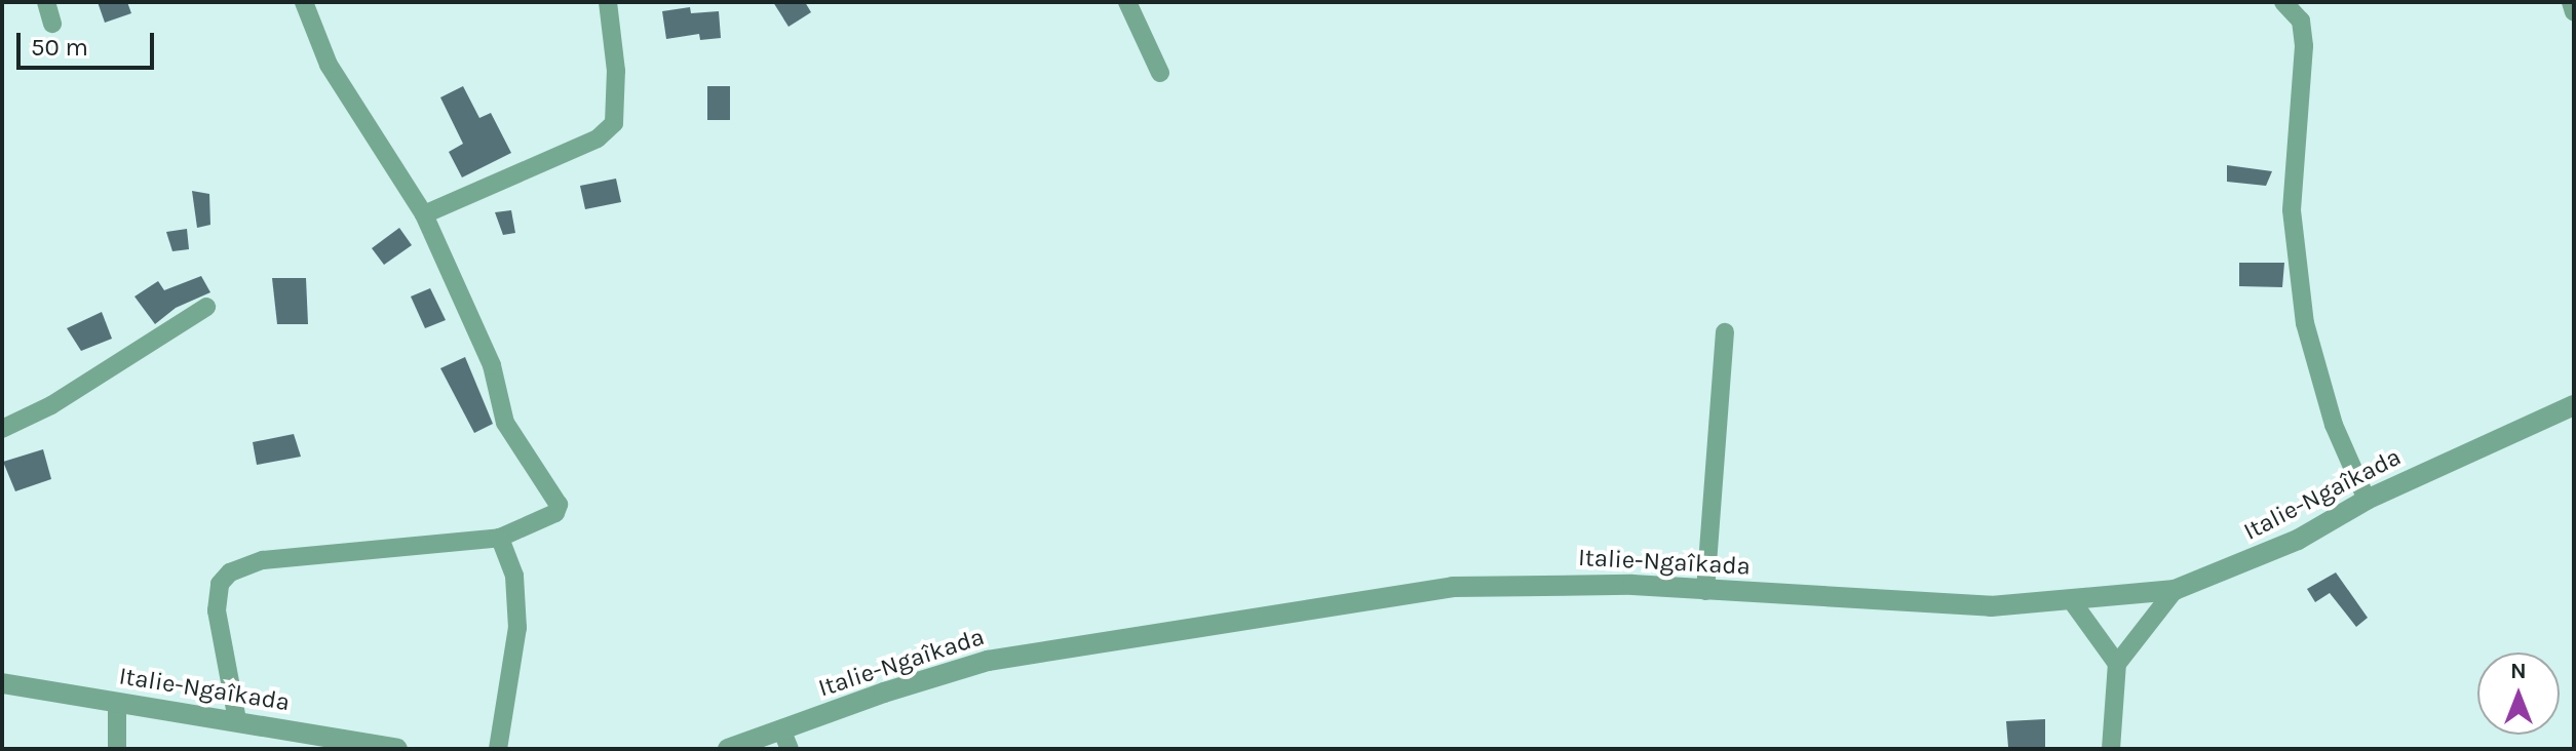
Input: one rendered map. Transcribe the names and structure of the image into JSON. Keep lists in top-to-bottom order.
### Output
{
  "streets": {
    "street": ["Italie-Ngaîkada"]
  },
  "scale_bar": "50 m",
  "north": "top"
}
